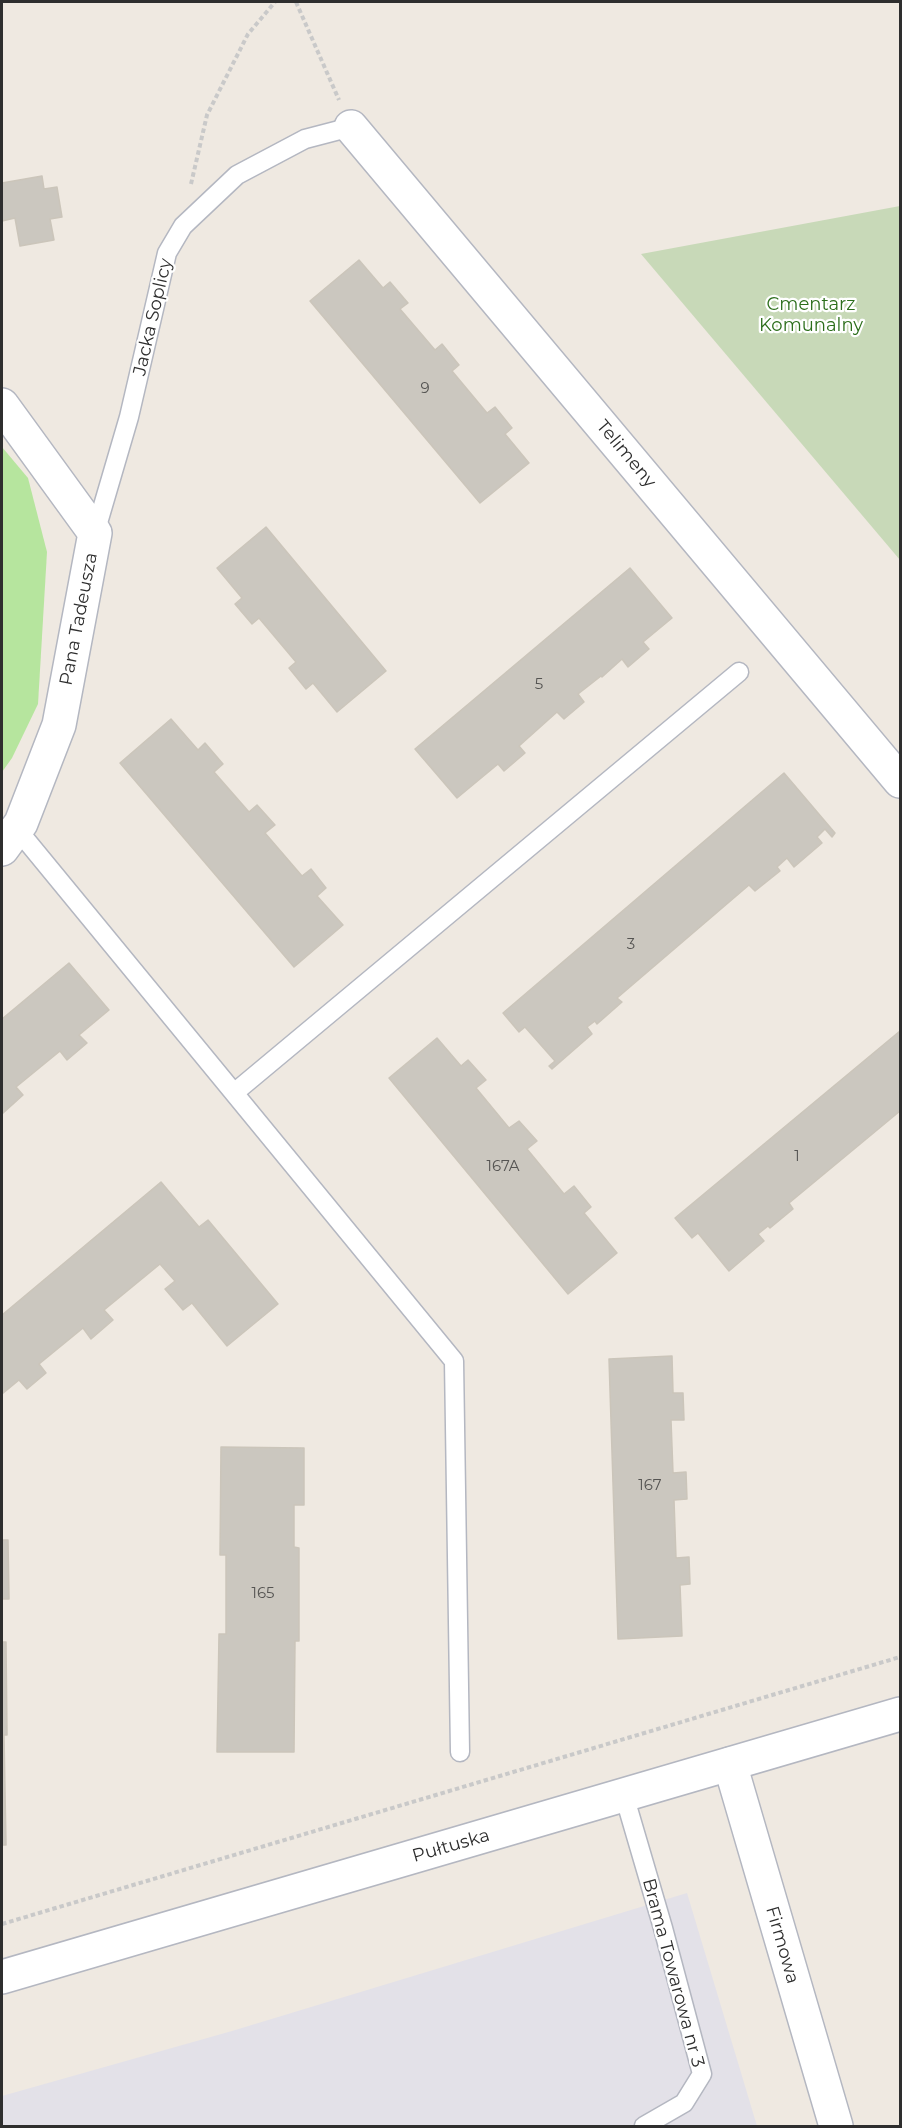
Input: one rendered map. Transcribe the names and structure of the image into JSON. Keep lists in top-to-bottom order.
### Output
{
  "streets": {
    "street": [
      "Telimeny",
      "Pana Tadeusza",
      "Pułtuska",
      "Firmowa"
    ],
    "lane": ["Jacka Soplicy", "Brama Towarowa nr 3"]
  },
  "crossings": [
    ["Jacka Soplicy", "Telimeny"],
    ["Jacka Soplicy", "Pana Tadeusza"],
    ["Pułtuska", "Firmowa"],
    ["Pułtuska", "Brama Towarowa nr 3"]
  ],
  "parks": ["Cmentarz Komunalny"],
  "house_numbers": [
    "9",
    "5",
    "3",
    "1",
    "167A",
    "167",
    "165"
  ]
}
